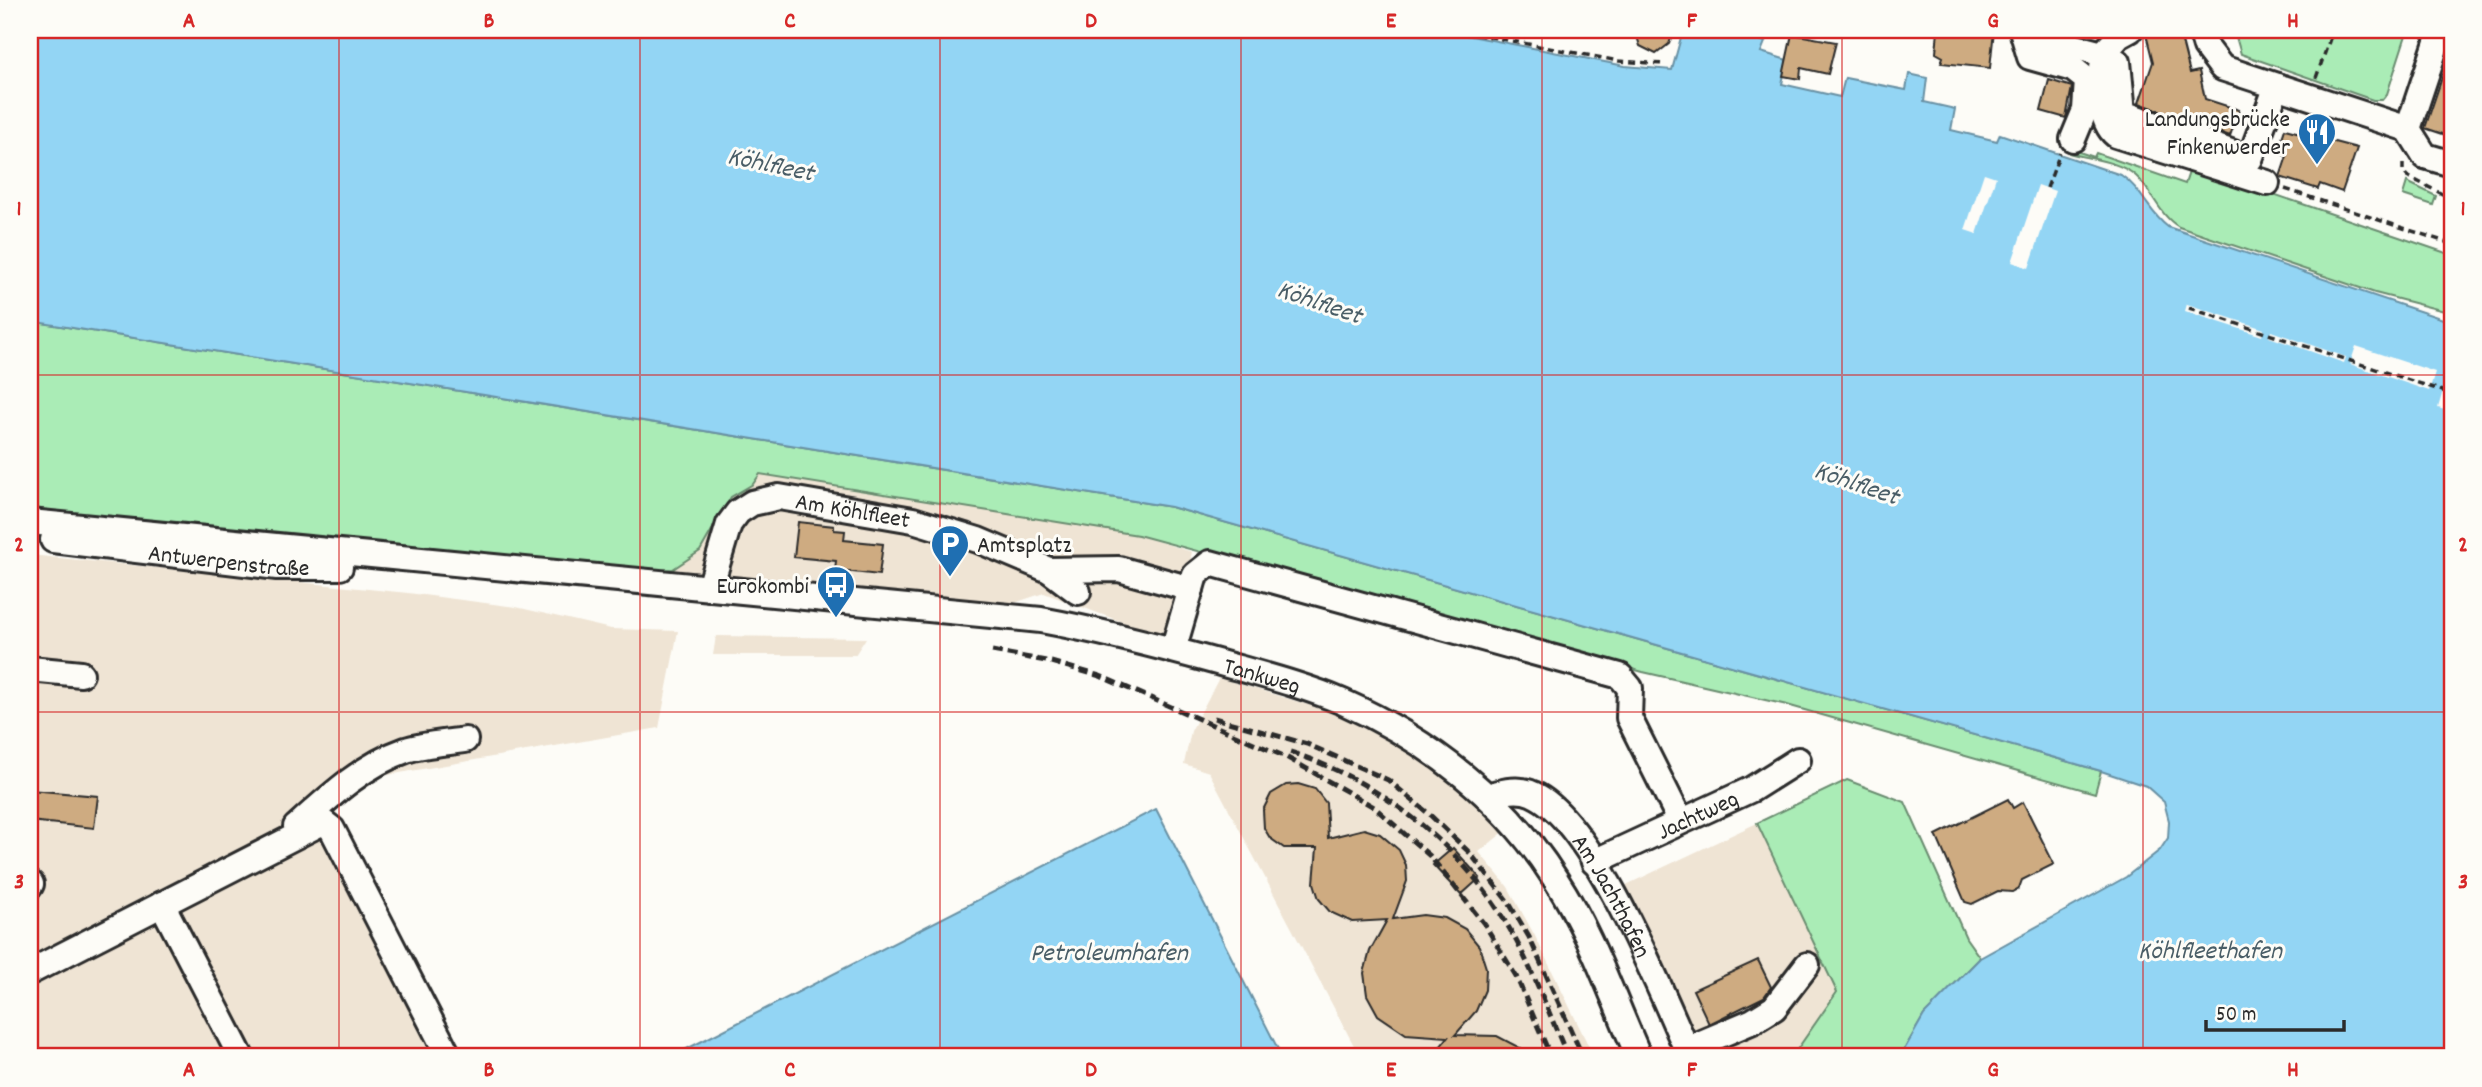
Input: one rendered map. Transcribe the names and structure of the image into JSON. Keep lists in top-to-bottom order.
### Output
{
  "streets": {
    "street": [
      "Am Köhlfleet",
      "Antwerpenstraße",
      "Tankweg",
      "Jachtweg",
      "Am Jachthafen"
    ]
  },
  "crossings": [
    ["Am Köhlfleet", "Antwerpenstraße"],
    ["Am Köhlfleet", "Tankweg"],
    ["Antwerpenstraße", "Tankweg"],
    ["Tankweg", "Am Jachthafen"],
    ["Jachtweg", "Am Jachthafen"]
  ],
  "water": ["Köhlfleet", "Köhlfleethafen", "Petroleumhafen"],
  "places": {
    "restaurant": ["Landungsbrücke Finkenwerder"],
    "parking": ["Amtsplatz"],
    "bus stop": ["Eurokombi"]
  },
  "scale_bar": "50 m",
  "grid": {
    "columns": [
      "A",
      "B",
      "C",
      "D",
      "E",
      "F",
      "G",
      "H"
    ],
    "rows": ["1", "2", "3"]
  }
}
